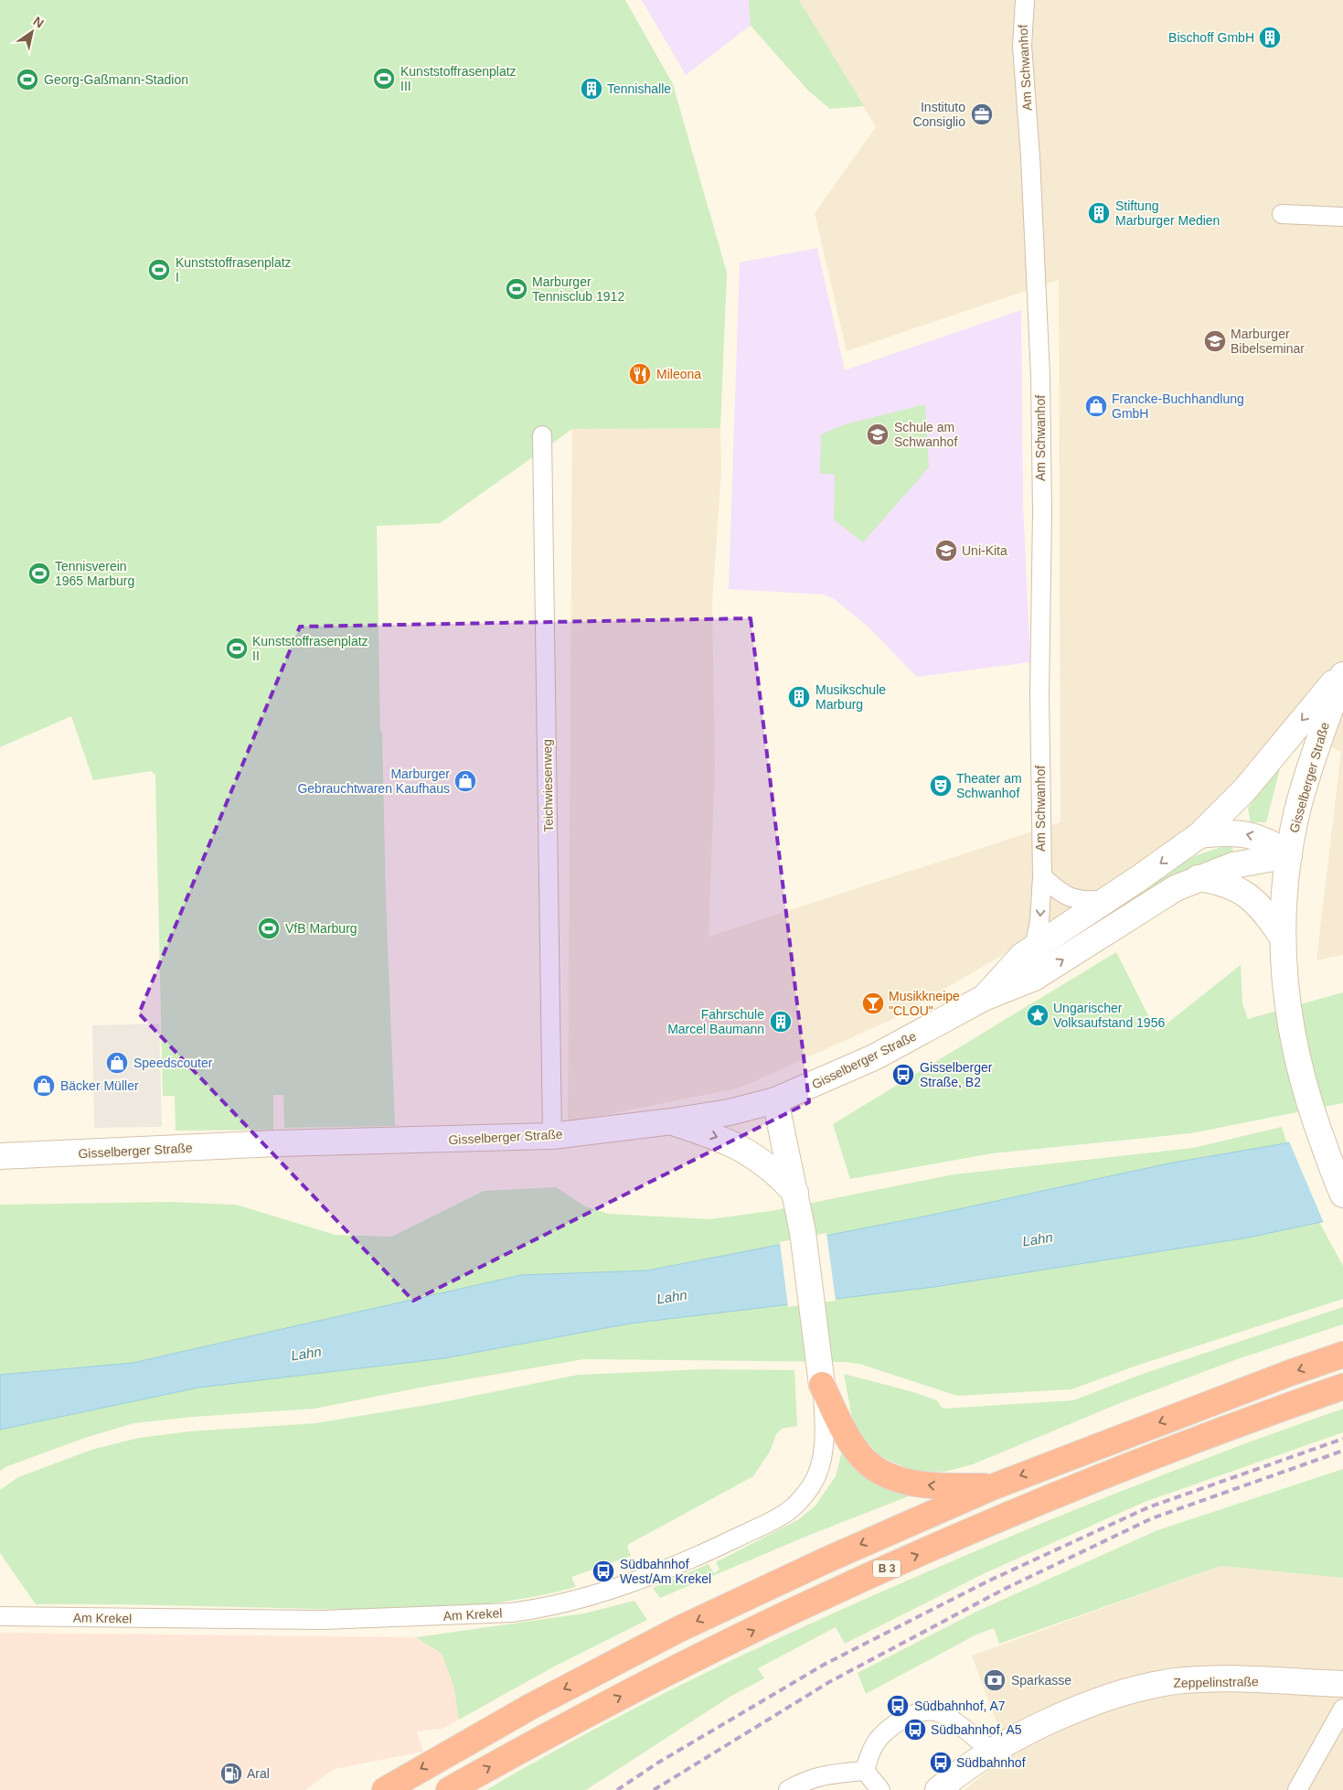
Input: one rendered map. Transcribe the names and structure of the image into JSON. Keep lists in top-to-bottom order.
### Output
{
  "streets": {
    "highway": ["B 3"],
    "main road": ["Gisselberger Straße", "Zeppelinstraße"],
    "street": ["Am Schwanhof", "Teichwiesenweg", "Am Krekel"]
  },
  "crossings": [
    ["Am Schwanhof", "Gisselberger Straße"],
    ["Gisselberger Straße", "Teichwiesenweg"]
  ],
  "water": ["Lahn"],
  "places": {
    "building": [
      "Bischoff GmbH",
      "Tennishalle",
      "Stiftung Marburger Medien",
      "Musikschule Marburg",
      "Fahrschule Marcel Baumann"
    ],
    "sports": [
      "Kunststoffrasenplatz III",
      "Georg-Gaßmann-Stadion",
      "Kunststoffrasenplatz I",
      "Marburger Tennisclub 1912",
      "Tennisverein 1965 Marburg",
      "Kunststoffrasenplatz II",
      "VfB Marburg"
    ],
    "office": ["Instituto Consiglio"],
    "school or university": ["Marburger Bibelseminar", "Schule am Schwanhof", "Uni-Kita"],
    "restaurant": ["Mileona"],
    "shop": [
      "Francke-Buchhandlung GmbH",
      "Marburger Gebrauchtwaren Kaufhaus",
      "Speedscouter",
      "Bäcker Müller"
    ],
    "theatre": ["Theater am Schwanhof"],
    "bar": ["Musikkneipe \"CLOU\""],
    "place": ["Ungarischer Volksaufstand 1956"],
    "bus stop": [
      "Gisselberger Straße, B2",
      "Südbahnhof West/Am Krekel",
      "Südbahnhof, A7",
      "Südbahnhof, A5",
      "Südbahnhof"
    ],
    "bank": ["Sparkasse"],
    "fuel station": ["Aral"]
  },
  "north": "top right"
}
